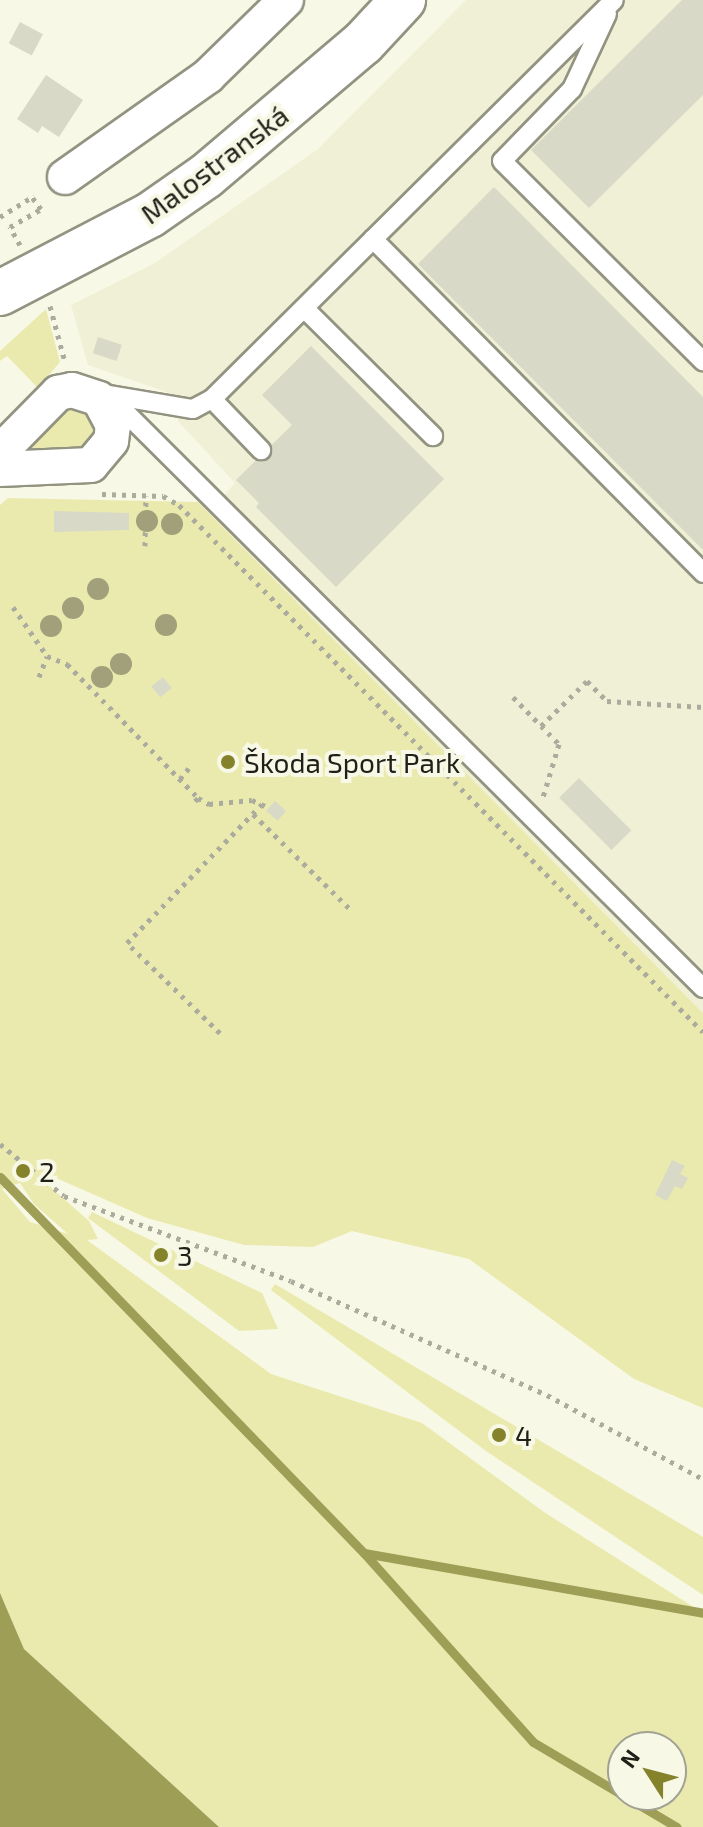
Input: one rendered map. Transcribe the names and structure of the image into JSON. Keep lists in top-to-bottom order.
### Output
{
  "streets": {
    "main road": ["Malostranská"]
  },
  "places": [
    "Škoda Sport Park",
    "2",
    "3",
    "4"
  ],
  "north": "top left"
}
